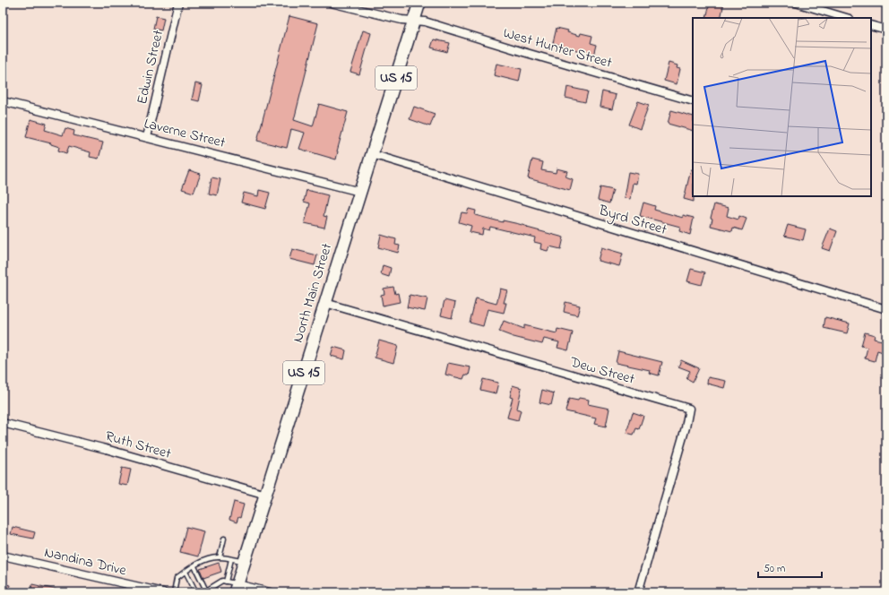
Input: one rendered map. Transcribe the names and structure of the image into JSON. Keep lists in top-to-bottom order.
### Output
{
  "streets": {
    "main road": ["US 15", "North Main Street"],
    "street": [
      "West Hunter Street",
      "Edwin Street",
      "Laverne Street",
      "Byrd Street",
      "Dew Street",
      "Ruth Street",
      "Nandina Drive"
    ]
  },
  "crossings": [
    ["West Hunter Street", "North Main Street"],
    ["Edwin Street", "Laverne Street"],
    ["Laverne Street", "North Main Street"],
    ["Byrd Street", "North Main Street"],
    ["North Main Street", "Dew Street"],
    ["North Main Street", "Ruth Street"]
  ],
  "scale_bar": "50 m"
}
